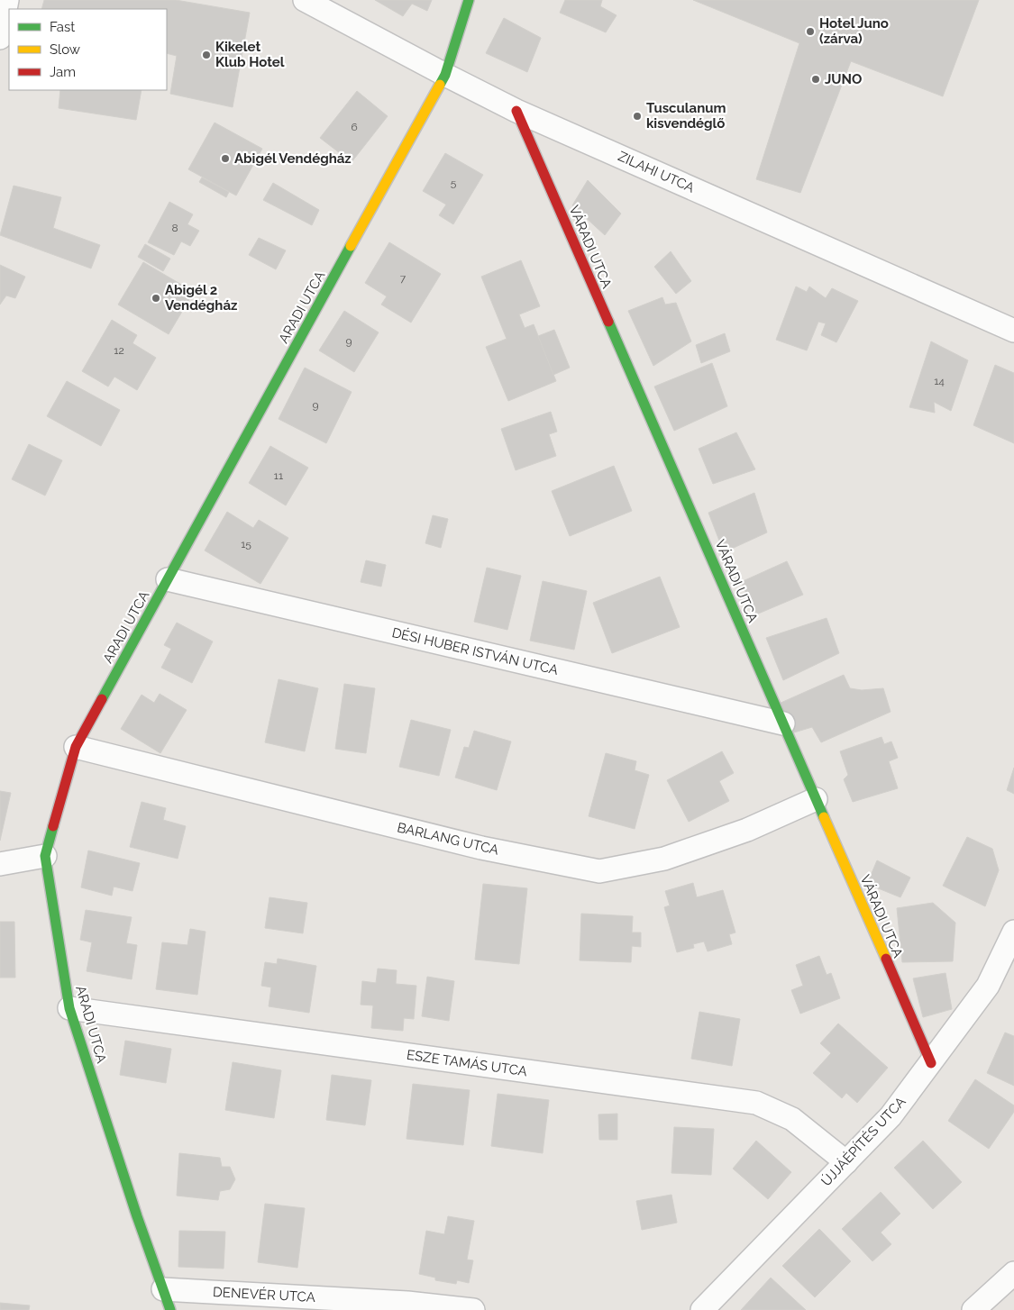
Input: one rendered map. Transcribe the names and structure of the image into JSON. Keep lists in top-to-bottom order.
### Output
{
  "streets": {
    "street": [
      "ZILAHI UTCA",
      "VÁRADI UTCA",
      "ARADI UTCA",
      "DÉSI HUBER ISTVÁN UTCA",
      "BARLANG UTCA",
      "ESZE TAMÁS UTCA",
      "ÚJJÁÉPÍTÉS UTCA",
      "DENEVÉR UTCA"
    ]
  },
  "crossings": [
    ["ZILAHI UTCA", "VÁRADI UTCA"],
    ["ZILAHI UTCA", "ARADI UTCA"],
    ["VÁRADI UTCA", "DÉSI HUBER ISTVÁN UTCA"],
    ["VÁRADI UTCA", "BARLANG UTCA"],
    ["VÁRADI UTCA", "ÚJJÁÉPÍTÉS UTCA"],
    ["ARADI UTCA", "DÉSI HUBER ISTVÁN UTCA"],
    ["ARADI UTCA", "BARLANG UTCA"],
    ["ARADI UTCA", "ESZE TAMÁS UTCA"],
    ["ARADI UTCA", "DENEVÉR UTCA"],
    ["ESZE TAMÁS UTCA", "ÚJJÁÉPÍTÉS UTCA"]
  ],
  "places": [
    "Hotel Juno (zárva)",
    "Kikelet Klub Hotel",
    "JUNO",
    "Tusculanum kisvendéglő",
    "Abigél Vendégház",
    "Abigél 2 Vendégház"
  ],
  "house_numbers": [
    "6",
    "5",
    "8",
    "7",
    "9",
    "12",
    "14",
    "9",
    "11",
    "15"
  ],
  "legend": ["Fast", "Slow", "Jam"]
}
